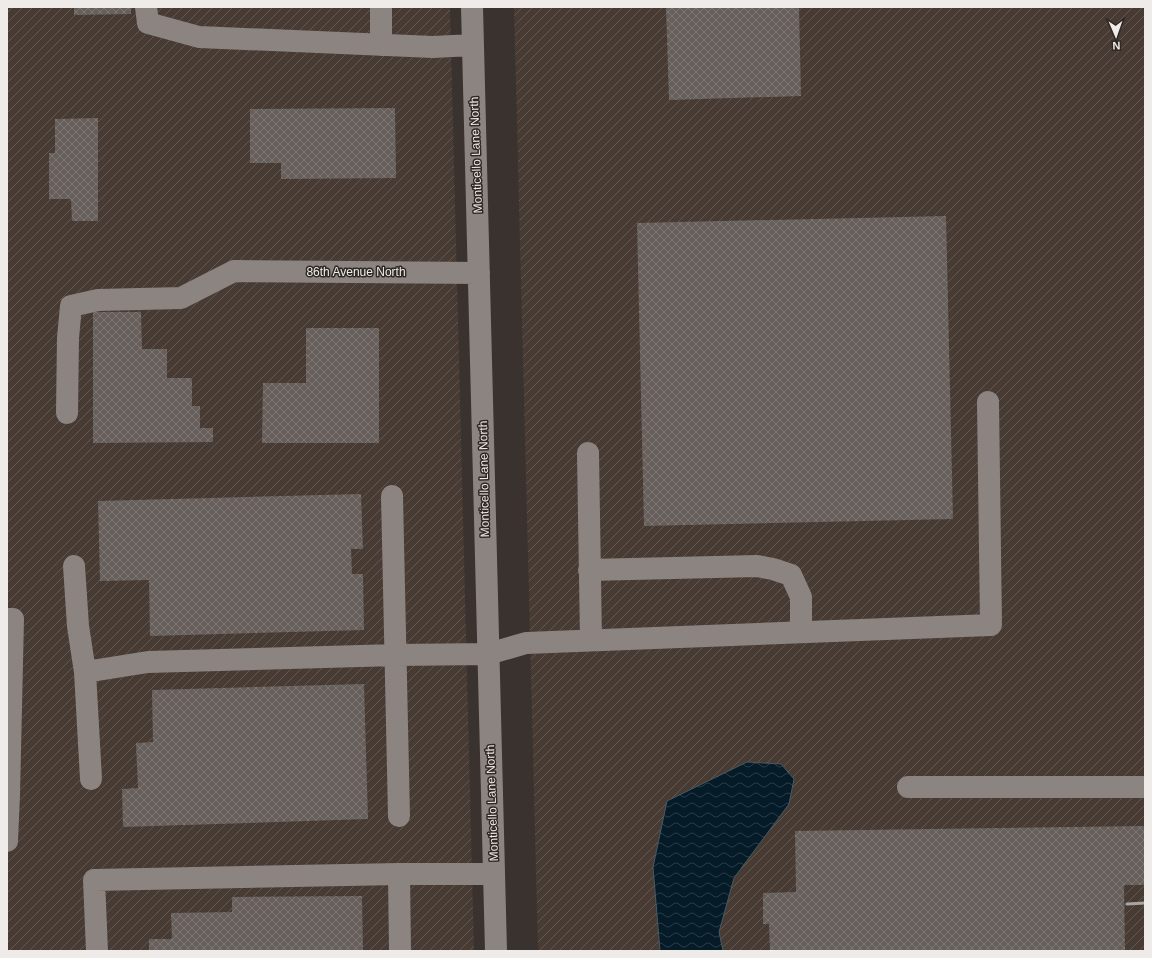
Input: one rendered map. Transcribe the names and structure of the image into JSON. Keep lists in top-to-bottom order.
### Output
{
  "streets": {
    "street": ["Monticello Lane North", "86th Avenue North"]
  },
  "crossings": [
    ["Monticello Lane North", "86th Avenue North"]
  ],
  "north": "bottom"
}
